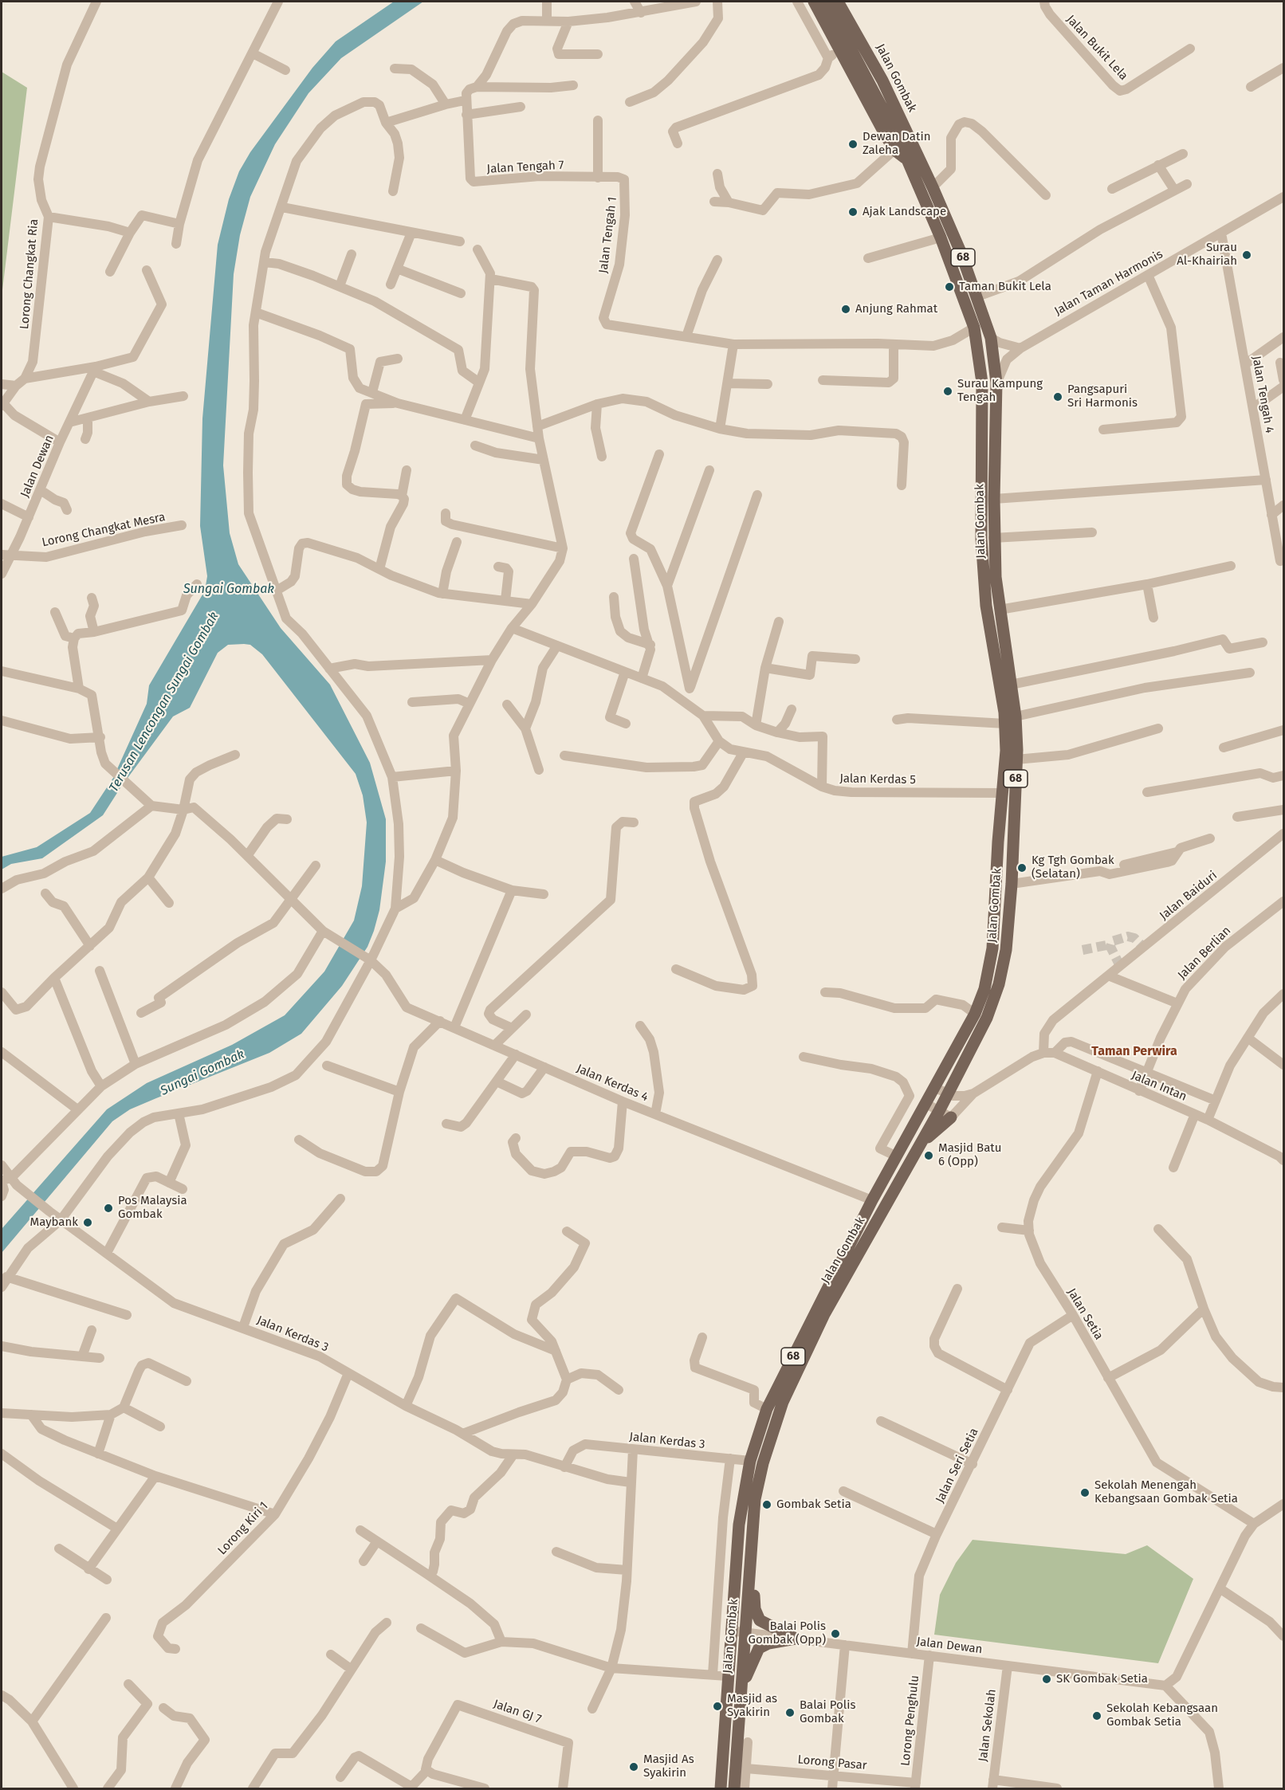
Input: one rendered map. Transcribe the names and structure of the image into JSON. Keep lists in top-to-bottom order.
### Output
{
  "streets": {
    "main road": ["Jalan Gombak", "68"],
    "street": [
      "Jalan Bukit Lela",
      "Jalan Tengah 7",
      "Jalan Tengah 1",
      "Lorong Changkat Ria",
      "Jalan Taman Harmonis",
      "Jalan Tengah 4",
      "Jalan Dewan",
      "Lorong Changkat Mesra",
      "Jalan Kerdas 5",
      "Jalan Baiduri",
      "Jalan Berlian",
      "Jalan Kerdas 4",
      "Jalan Intan",
      "Jalan Setia",
      "Jalan Kerdas 3",
      "Jalan Seri Setia",
      "Lorong Kiri 1",
      "Jalan GJ 7",
      "Lorong Penghulu",
      "Jalan Sekolah",
      "Lorong Pasar"
    ]
  },
  "crossings": [
    ["Jalan Gombak", "Jalan Taman Harmonis"],
    ["Jalan Gombak", "Jalan Dewan"],
    ["Jalan Gombak", "Jalan Kerdas 5"],
    ["Jalan Gombak", "Jalan Kerdas 4"],
    ["Jalan Gombak", "Jalan Kerdas 3"],
    ["Jalan Tengah 7", "Jalan Tengah 1"],
    ["Jalan Taman Harmonis", "Jalan Tengah 4"],
    ["Jalan Dewan", "Lorong Changkat Mesra"],
    ["Jalan Dewan", "Jalan Seri Setia"],
    ["Jalan Dewan", "Lorong Penghulu"],
    ["Jalan Dewan", "Jalan Sekolah"],
    ["Jalan Baiduri", "Jalan Intan"],
    ["Jalan Berlian", "Jalan Intan"],
    ["Jalan Intan", "Jalan Setia"],
    ["Jalan Setia", "Jalan Seri Setia"],
    ["Jalan Kerdas 3", "Lorong Kiri 1"],
    ["Lorong Penghulu", "Lorong Pasar"]
  ],
  "districts": ["Taman Perwira"],
  "water": ["Sungai Gombak", "Terusan Lencongan Sungai Gombak"],
  "places": [
    "Dewan Datin Zaleha",
    "Ajak Landscape",
    "Surau Al-Khairiah",
    "Taman Bukit Lela",
    "Anjung Rahmat",
    "Surau Kampung Tengah",
    "Pangsapuri Sri Harmonis",
    "Kg Tgh Gombak (Selatan)",
    "Masjid Batu 6 (Opp)",
    "Pos Malaysia Gombak",
    "Maybank",
    "Sekolah Menengah Kebangsaan Gombak Setia",
    "Gombak Setia",
    "Balai Polis Gombak (Opp)",
    "SK Gombak Setia",
    "Masjid as Syakirin",
    "Balai Polis Gombak",
    "Sekolah Kebangsaan Gombak Setia",
    "Masjid As Syakirin"
  ]
}
